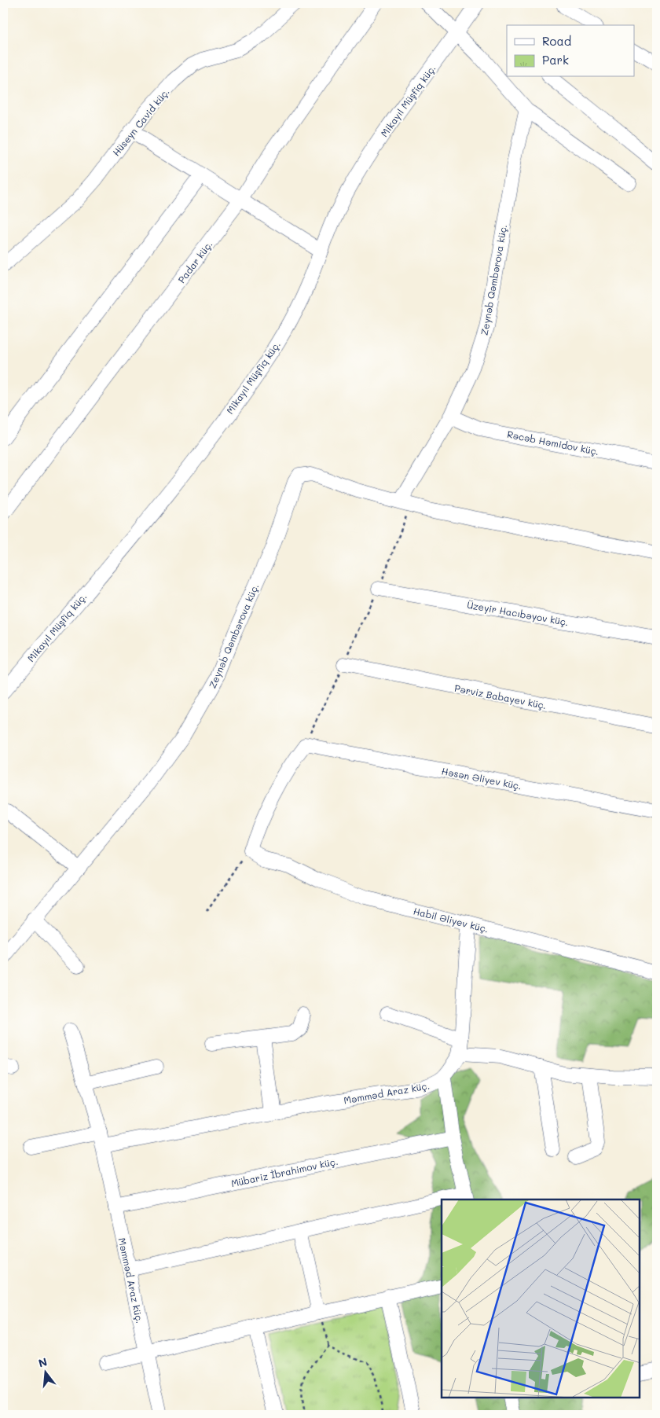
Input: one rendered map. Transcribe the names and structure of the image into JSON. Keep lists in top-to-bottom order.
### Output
{
  "streets": {
    "street": [
      "Mikayıl Müşfiq küç.",
      "Hüseyn Cavid küç.",
      "Padar küç.",
      "Zeynəb Qəmbərova küç.",
      "Rəcəb Həmidov küç.",
      "Üzeyir Hacıbəyov küç.",
      "Pərviz Babayev küç.",
      "Həsən Əliyev küç.",
      "Habil Əliyev küç.",
      "Məmməd Araz küç.",
      "Mübariz İbrahimov küç."
    ]
  },
  "crossings": [
    ["Zeynəb Qəmbərova küç.", "Rəcəb Həmidov küç."],
    ["Məmməd Araz küç.", "Mübariz İbrahimov küç."]
  ],
  "legend": ["Road", "Park"],
  "north": "top"
}
